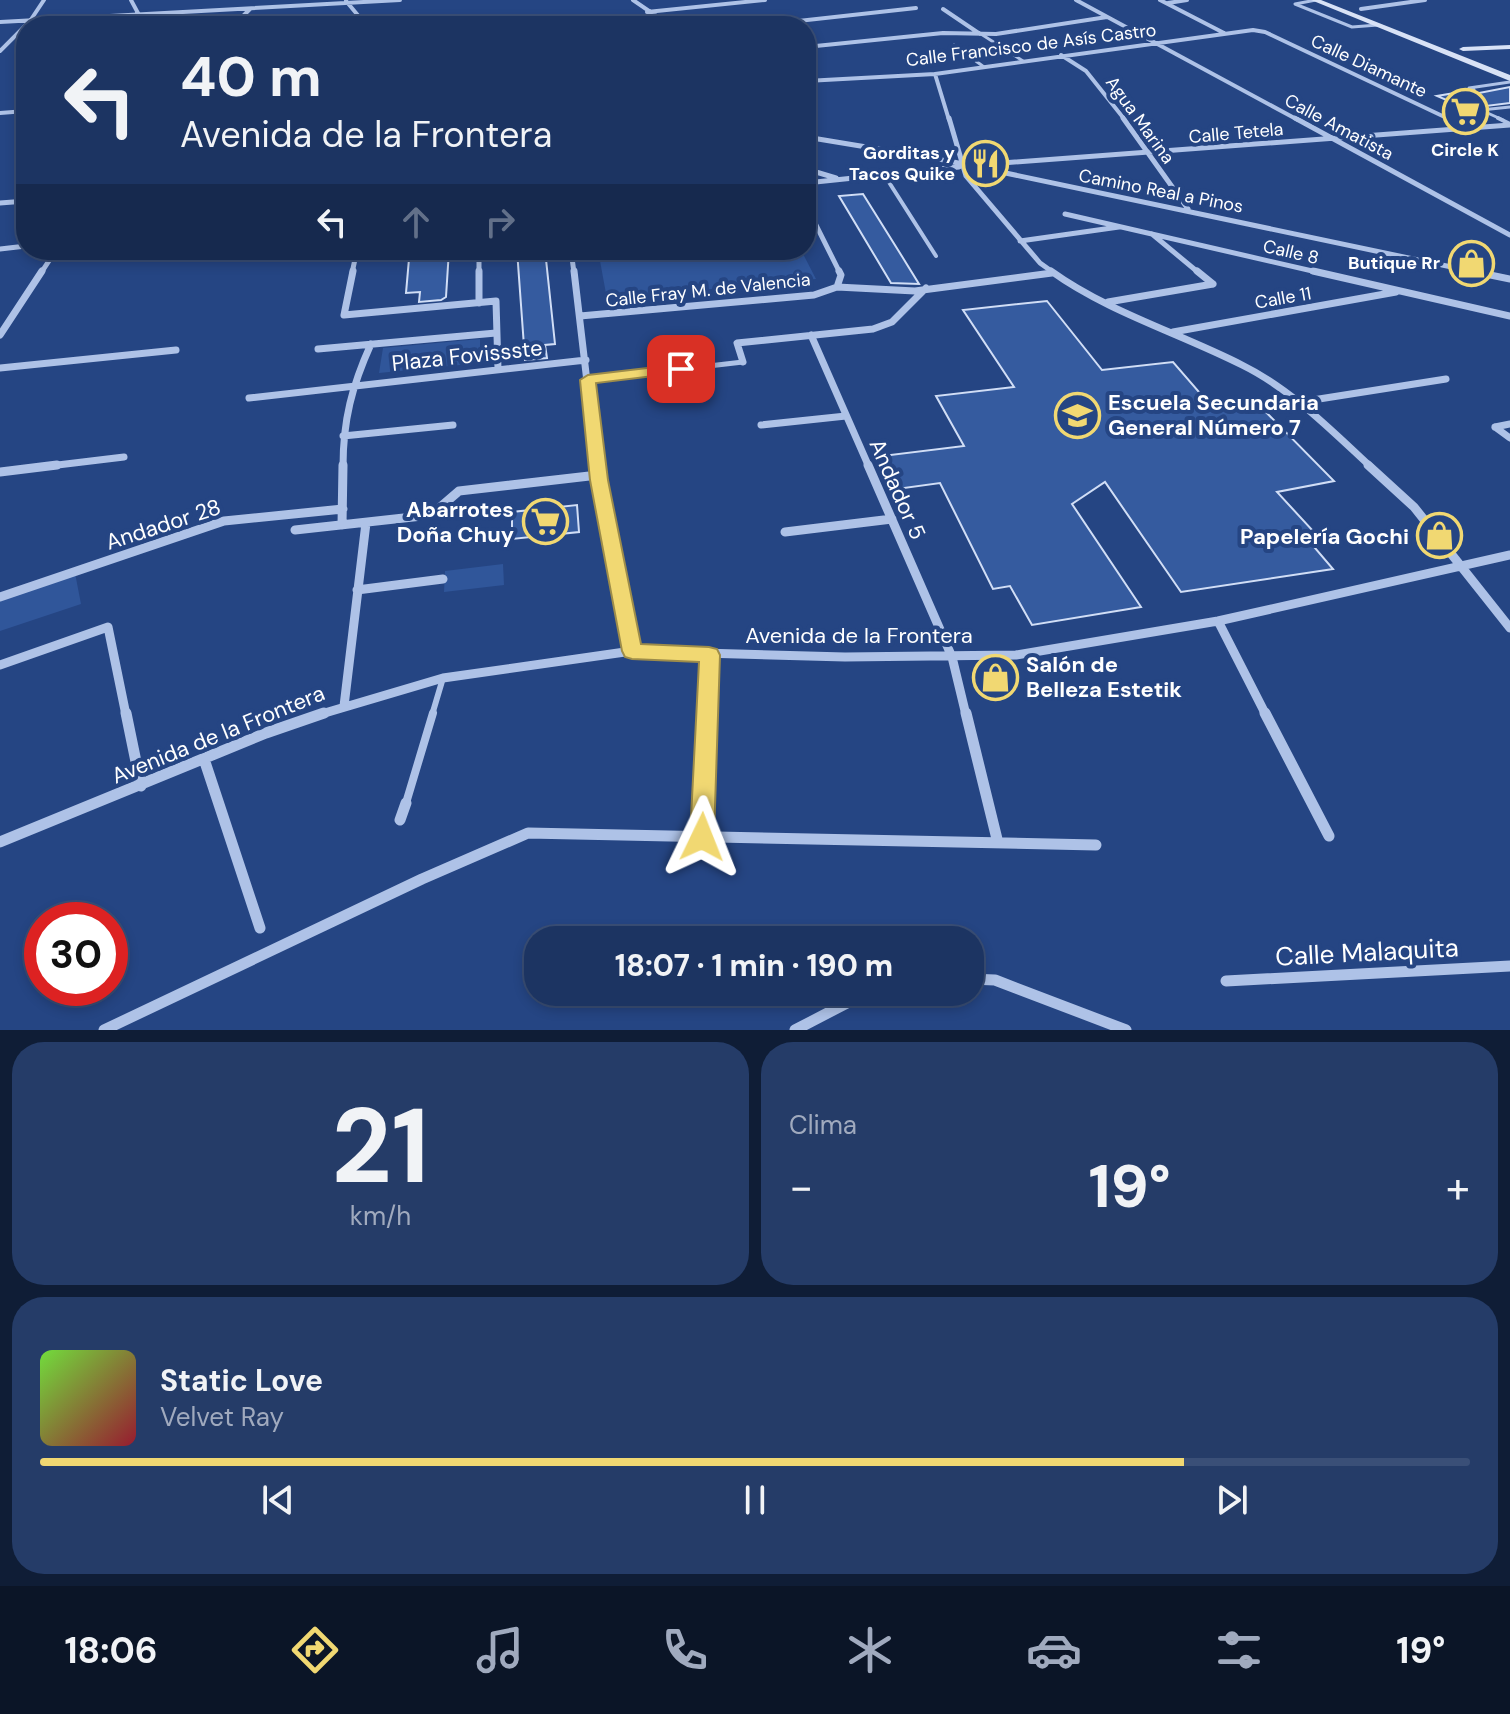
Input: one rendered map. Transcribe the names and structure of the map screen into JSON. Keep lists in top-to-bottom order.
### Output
{
  "streets": {
    "street": [
      "Calle Francisco de Asís Castro",
      "Calle Diamante",
      "Agua Marina",
      "Calle Amatista",
      "Calle Tetela",
      "Camino Real a Pinos",
      "Calle 8",
      "Calle Fray M. de Valencia",
      "Calle 11",
      "Plaza Fovissste",
      "Andador 5",
      "Andador 28",
      "Avenida de la Frontera",
      "Calle Malaquita"
    ]
  },
  "crossings": [
    ["Calle Francisco de Asís Castro", "Calle Diamante"],
    ["Calle Francisco de Asís Castro", "Agua Marina"],
    ["Calle Francisco de Asís Castro", "Calle Amatista"],
    ["Calle Diamante", "Calle Tetela"],
    ["Agua Marina", "Calle Tetela"],
    ["Agua Marina", "Camino Real a Pinos"],
    ["Calle Amatista", "Calle Tetela"],
    ["Calle Tetela", "Camino Real a Pinos"],
    ["Calle 8", "Calle 11"],
    ["Andador 5", "Avenida de la Frontera"]
  ],
  "places": {
    "supermarket": ["Circle K", "Abarrotes Doña Chuy"],
    "restaurant": ["Gorditas y Tacos Quike"],
    "shop": ["Butique Rr", "Papelería Gochi", "Salón de Belleza Estetik"],
    "school or university": ["Escuela Secundaria General Número 7"]
  },
  "page": {
    "turn": ["40 m", "Avenida de la Frontera"],
    "limit": "30",
    "trip": "18:07 · 1 min · 190 m",
    "tile": [
      ["21", "km/h"],
      "Clima"
    ],
    "heat": ["−", "19°", "+"],
    "song": ["Static Love", "Velvet Ray"],
    "tabs": ["18:06", "19°"]
  }
}
